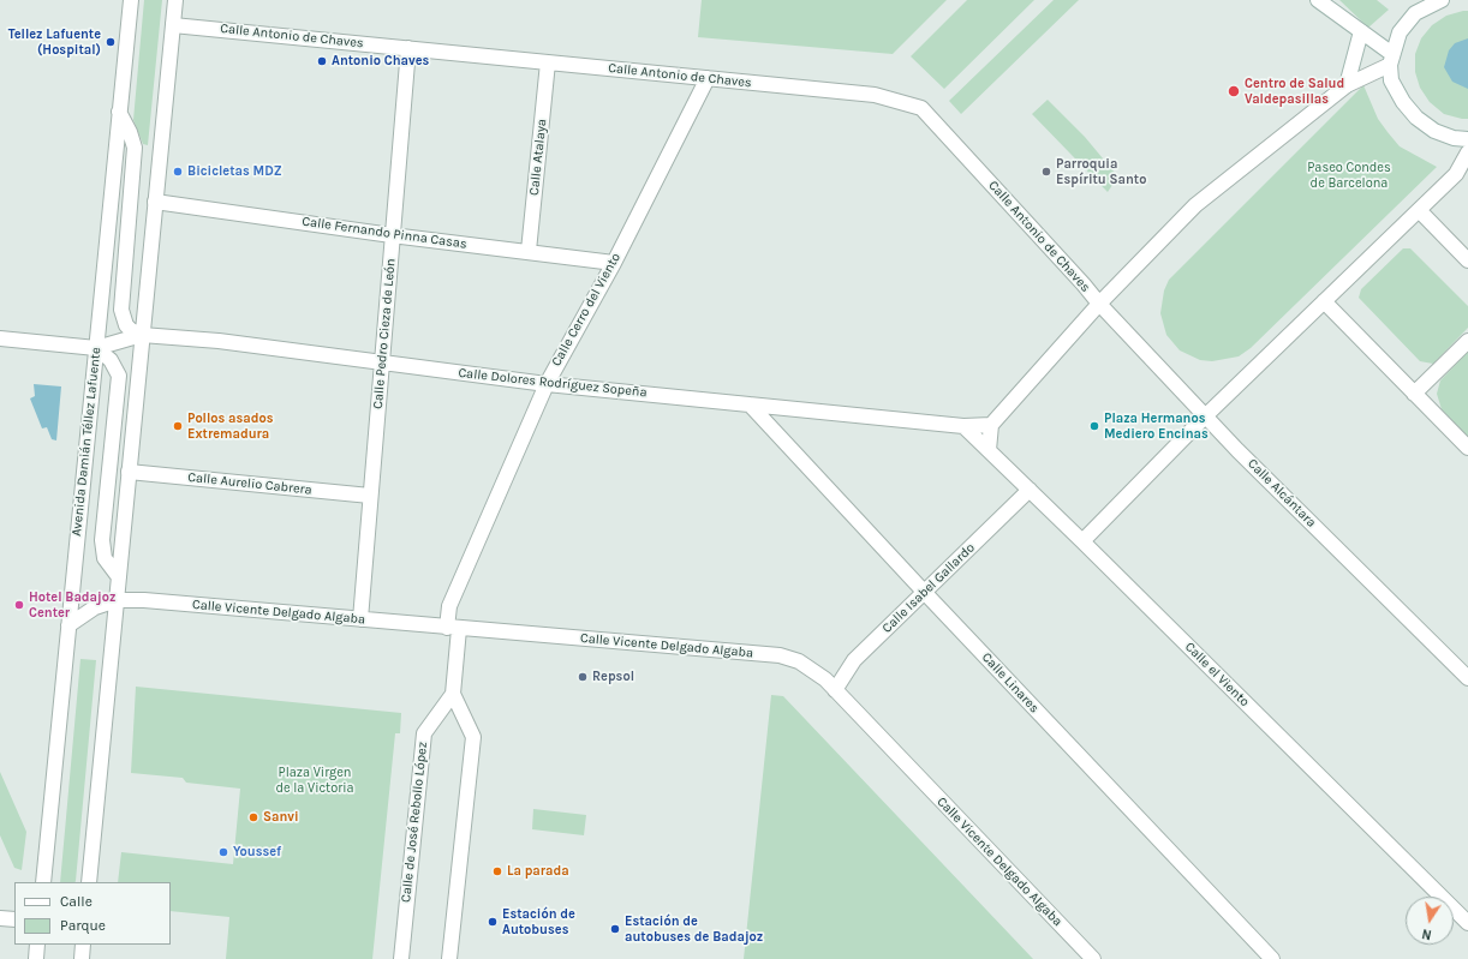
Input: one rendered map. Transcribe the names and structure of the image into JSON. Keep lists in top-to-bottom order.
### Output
{
  "streets": {
    "street": [
      "Calle Antonio de Chaves",
      "Calle Atalaya",
      "Calle Fernando Pinna Casas",
      "Calle Cerro del Viento",
      "Calle Pedro Cieza de León",
      "Calle Dolores Rodríguez Sopeña",
      "Avenida Damián Téllez Lafuente",
      "Calle Aurelio Cabrera",
      "Calle Alcántara",
      "Calle Isabel Gallardo",
      "Calle Vicente Delgado Algaba",
      "Calle el Viento",
      "Calle Linares",
      "Calle de José Rebollo López"
    ]
  },
  "crossings": [
    ["Calle Antonio de Chaves", "Calle Atalaya"],
    ["Calle Antonio de Chaves", "Calle Cerro del Viento"],
    ["Calle Antonio de Chaves", "Calle Pedro Cieza de León"],
    ["Calle Antonio de Chaves", "Calle Alcántara"],
    ["Calle Atalaya", "Calle Fernando Pinna Casas"],
    ["Calle Fernando Pinna Casas", "Calle Cerro del Viento"],
    ["Calle Fernando Pinna Casas", "Calle Pedro Cieza de León"],
    ["Calle Cerro del Viento", "Calle Dolores Rodríguez Sopeña"],
    ["Calle Cerro del Viento", "Calle Vicente Delgado Algaba"],
    ["Calle Pedro Cieza de León", "Calle Dolores Rodríguez Sopeña"],
    ["Calle Pedro Cieza de León", "Calle Aurelio Cabrera"],
    ["Calle Pedro Cieza de León", "Calle Vicente Delgado Algaba"],
    ["Calle Dolores Rodríguez Sopeña", "Calle el Viento"],
    ["Calle Dolores Rodríguez Sopeña", "Calle Linares"],
    ["Avenida Damián Téllez Lafuente", "Calle Vicente Delgado Algaba"],
    ["Calle Isabel Gallardo", "Calle Vicente Delgado Algaba"],
    ["Calle Isabel Gallardo", "Calle el Viento"],
    ["Calle Isabel Gallardo", "Calle Linares"]
  ],
  "parks": ["Paseo Condes de Barcelona", "Plaza Virgen de la Victoria"],
  "places": [
    "Tellez Lafuente (Hospital)",
    "Antonio Chaves",
    "Centro de Salud Valdepasillas",
    "Bicicletas MDZ",
    "Parroquia Espíritu Santo",
    "Pollos asados Extremadura",
    "Plaza Hermanos Mediero Encinas",
    "Hotel Badajoz Center",
    "Repsol",
    "Sanvi",
    "Youssef",
    "La parada",
    "Estación de Autobuses",
    "Estación de autobuses de Badajoz"
  ],
  "legend": ["Calle", "Parque"],
  "north": "bottom"
}
